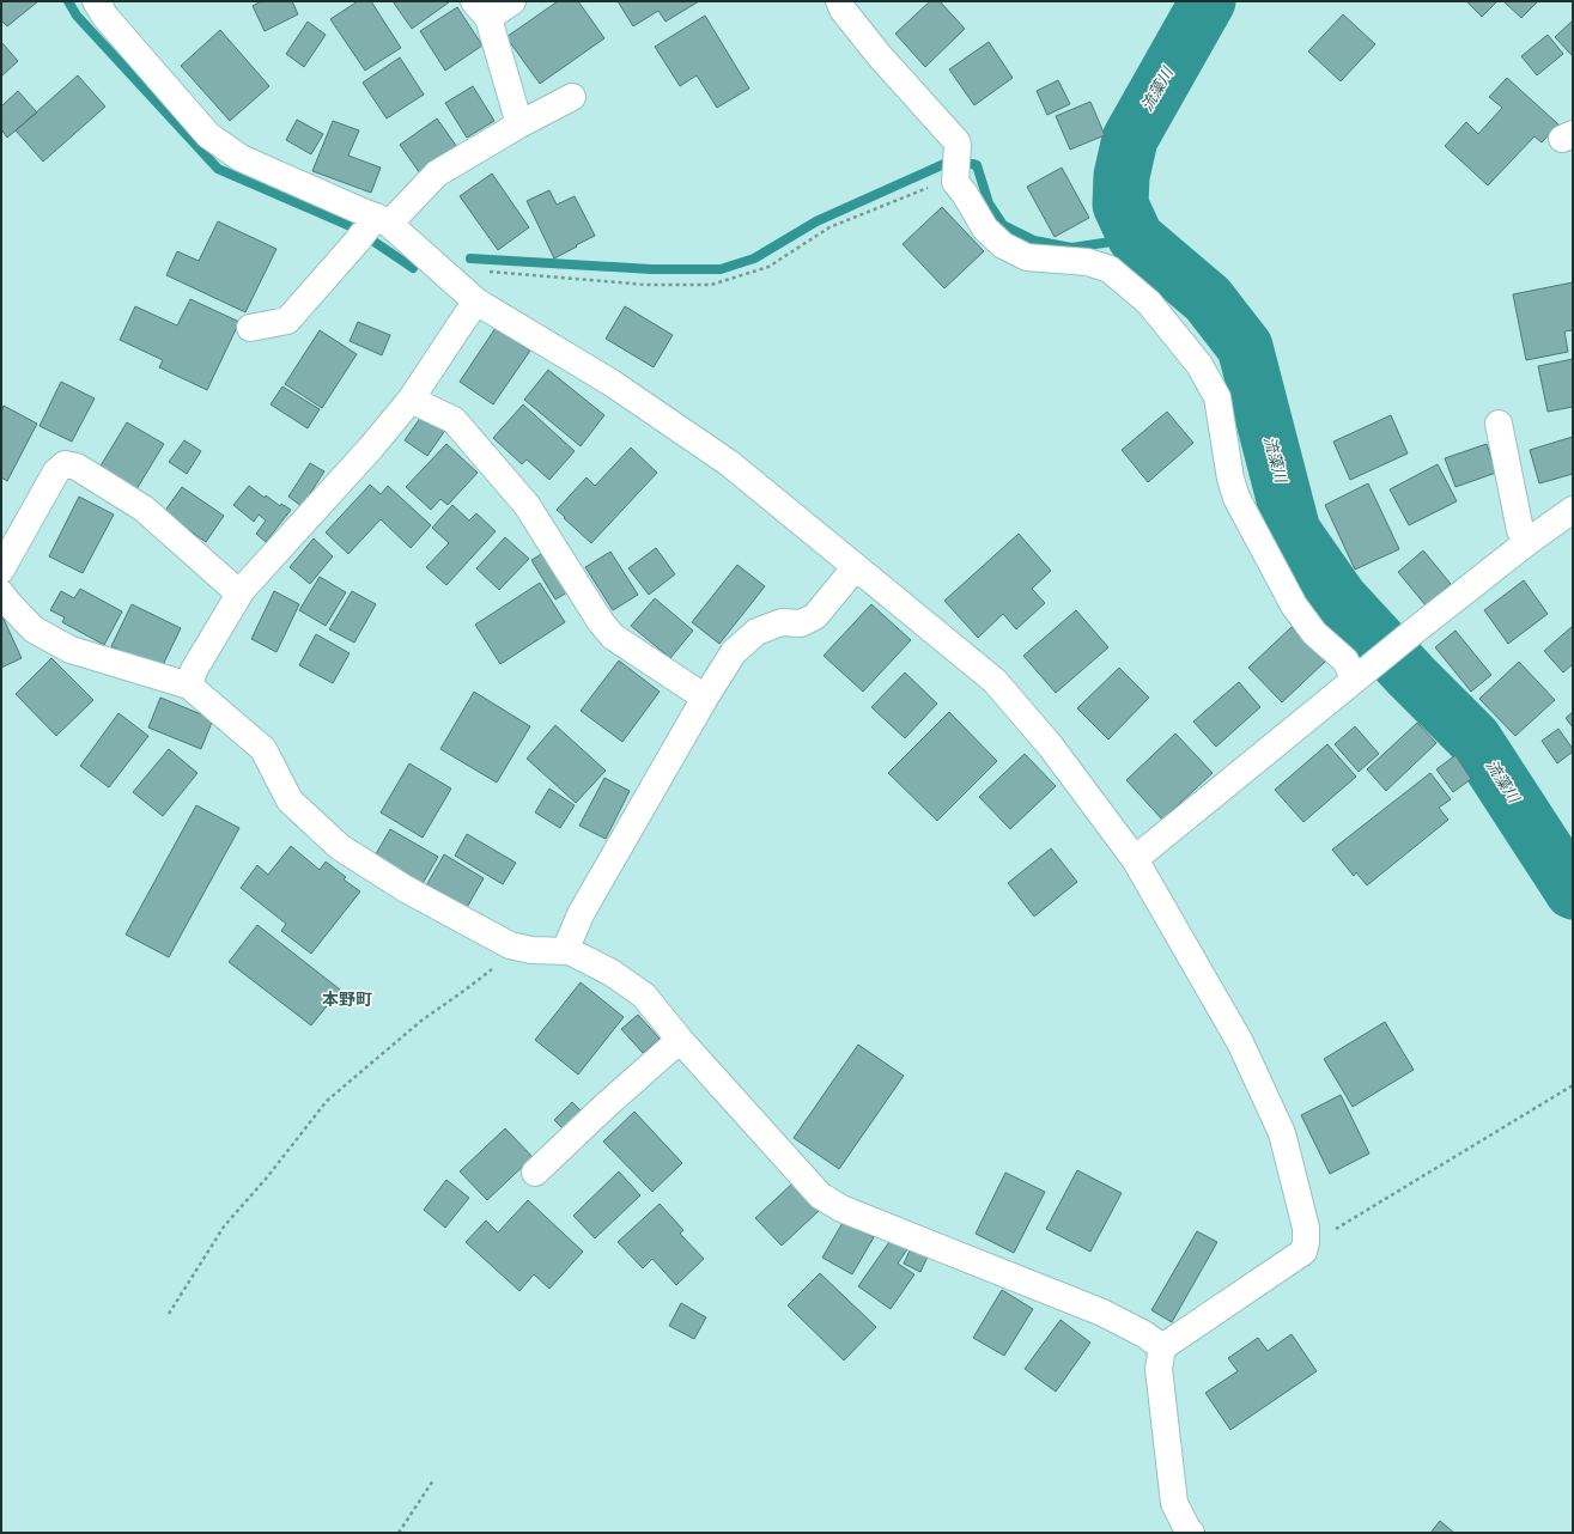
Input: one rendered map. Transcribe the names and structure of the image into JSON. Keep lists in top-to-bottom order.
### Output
{
  "districts": ["本野町"],
  "water": ["流藻川"]
}
